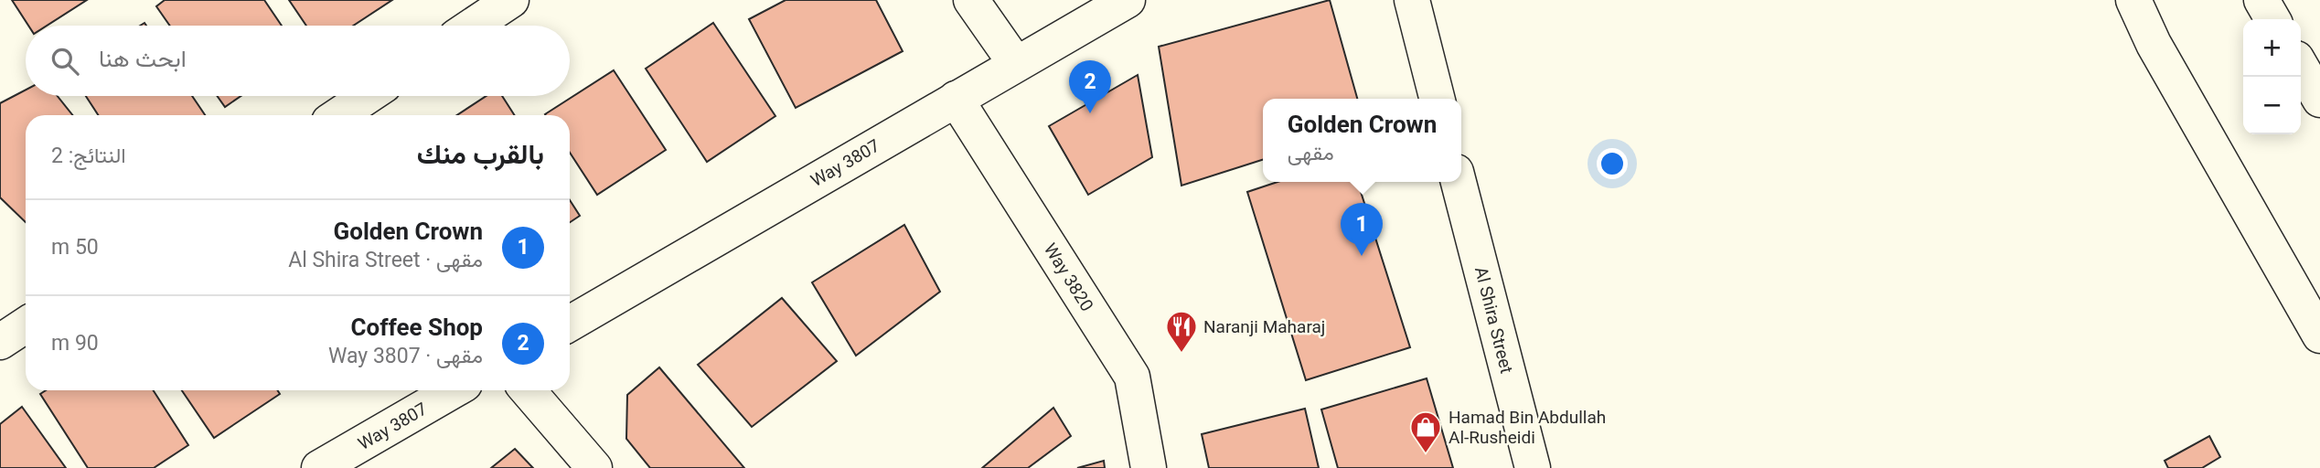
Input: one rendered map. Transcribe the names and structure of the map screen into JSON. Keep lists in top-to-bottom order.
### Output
{
  "streets": {
    "main road": ["Way 3807", "Way 3820", "Al Shira Street"]
  },
  "crossings": [
    ["Way 3807", "Way 3820"]
  ],
  "places": {
    "restaurant": ["Naranji Maharaj"],
    "shop": ["Hamad Bin Abdullah Al-Rusheidi"]
  },
  "page": {
    "map_buttons": ["+", "−"],
    "search": "ابحث هنا",
    "pins": ["2", "1"],
    "popup": ["Golden Crown", "مقهى"],
    "heading": ["بالقرب منك", "النتائج: 2"],
    "list": [
      {
        "mark": "1",
        "name": "Golden Crown",
        "note": "مقهى · Al Shira Street",
        "value": "50 m"
      },
      {
        "mark": "2",
        "name": "Coffee Shop",
        "note": "مقهى · Way 3807",
        "value": "90 m"
      }
    ]
  }
}
